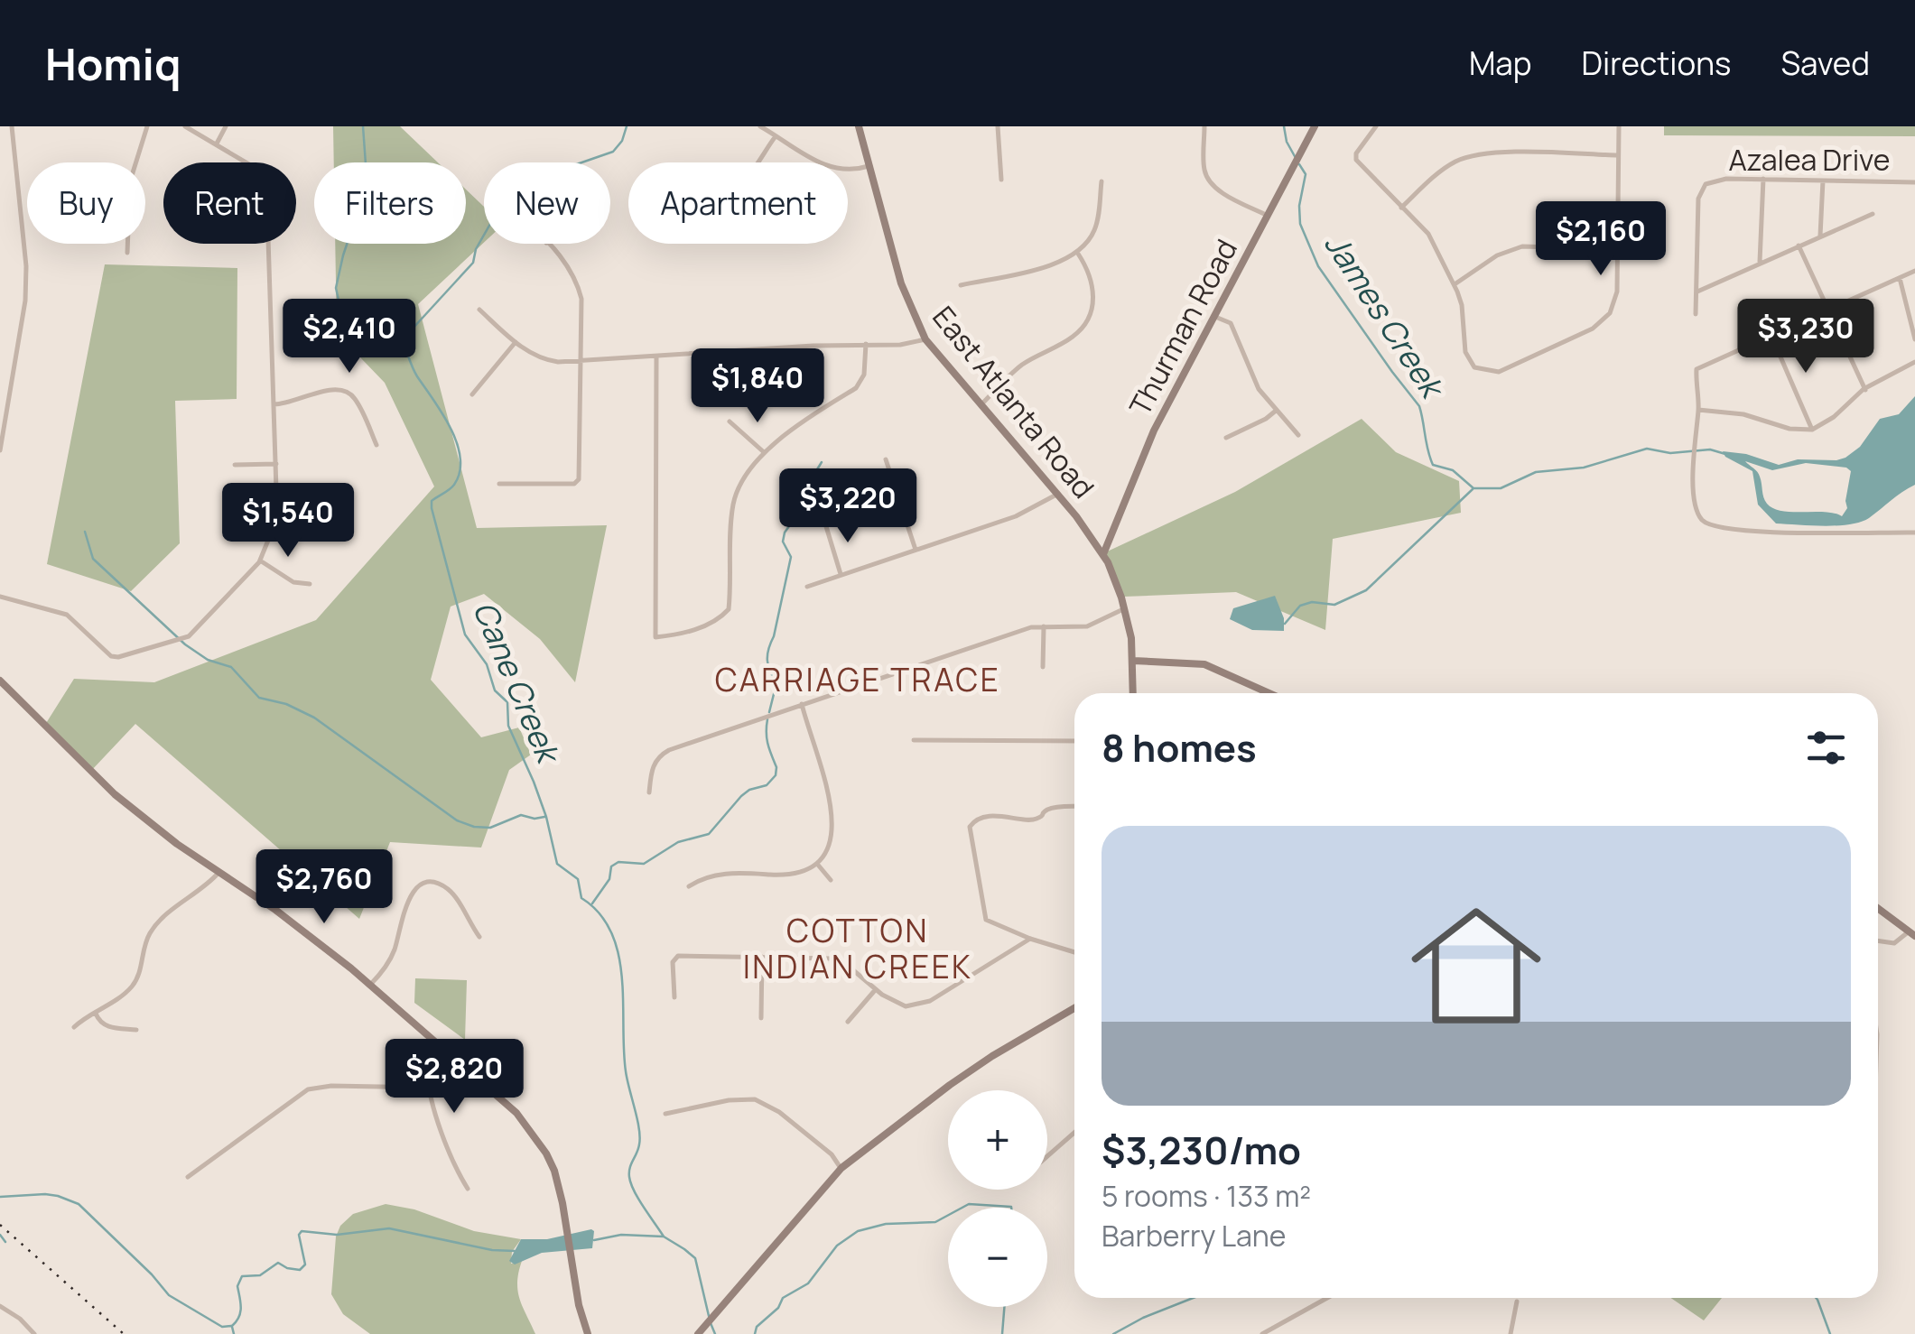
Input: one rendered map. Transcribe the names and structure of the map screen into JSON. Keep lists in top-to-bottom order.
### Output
{
  "streets": {
    "street": ["Azalea Drive", "Thurman Road", "East Atlanta Road"]
  },
  "crossings": [
    ["Thurman Road", "East Atlanta Road"]
  ],
  "districts": ["CARRIAGE TRACE", "COTTON INDIAN CREEK"],
  "water": ["James Creek", "Cane Creek"],
  "page": {
    "header": "Homiq",
    "nav": ["Map", "Directions", "Saved"],
    "chip": [
      "Buy",
      "Rent",
      "Filters",
      "New",
      "Apartment"
    ],
    "price": [
      "$2,160",
      "$2,410",
      "$3,230",
      "$1,840",
      "$3,220",
      "$1,540",
      "$2,760",
      "$2,820"
    ],
    "heading": "8 homes",
    "list": [
      {
        "name": "$3,230/mo",
        "note": "5 rooms · 133 m² · Barberry Lane"
      }
    ],
    "map_buttons": ["+", "−"]
  }
}
